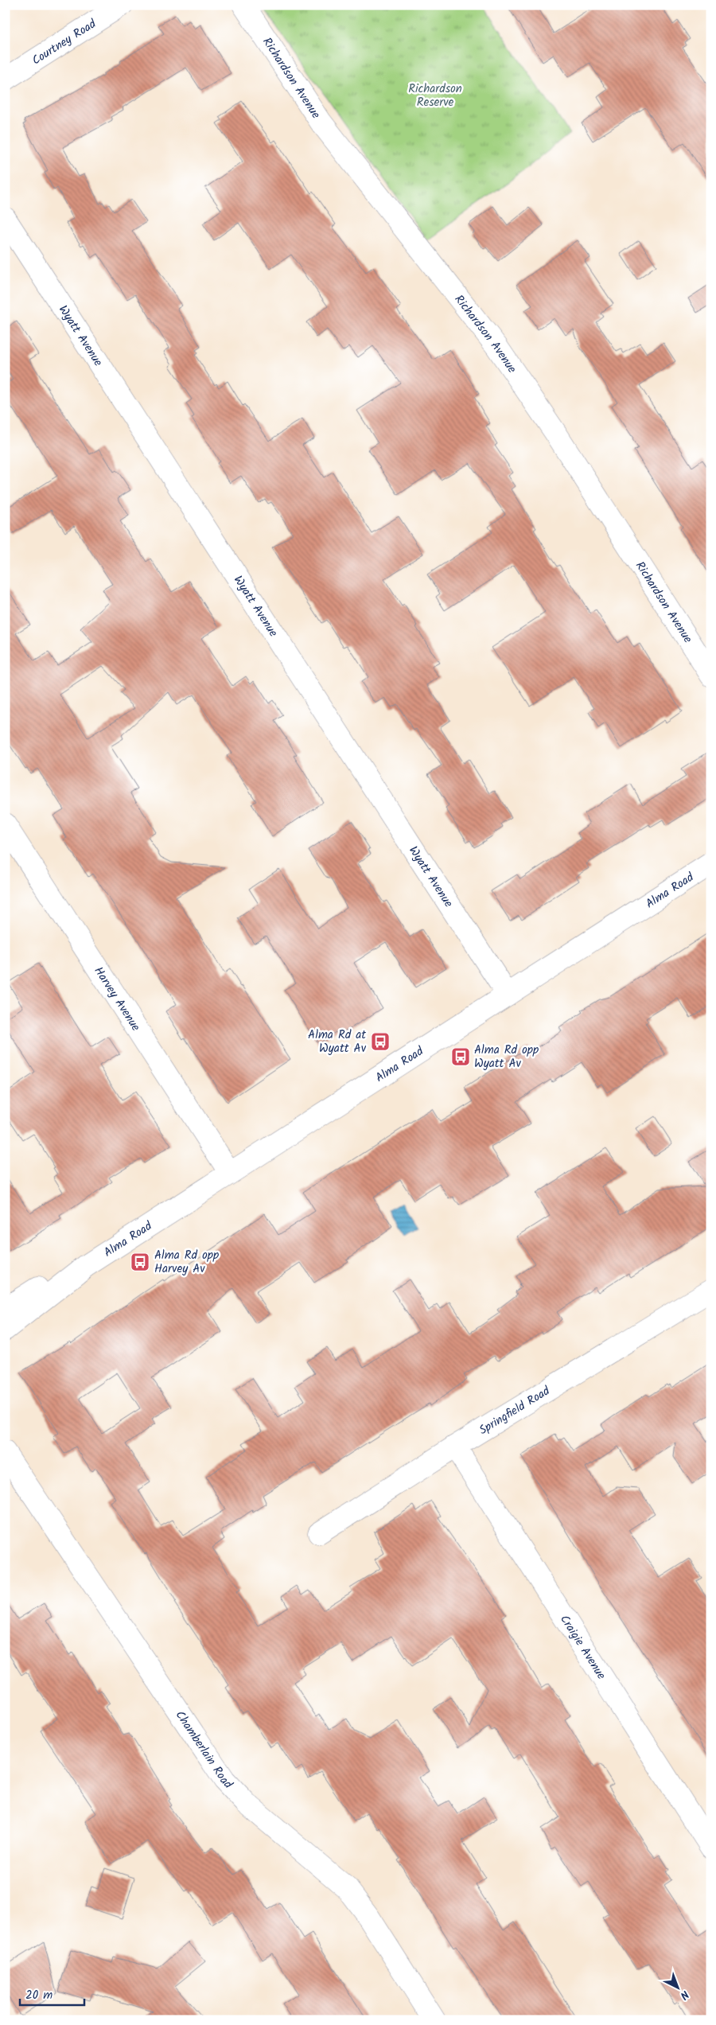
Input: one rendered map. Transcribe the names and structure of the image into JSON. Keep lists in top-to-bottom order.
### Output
{
  "streets": {
    "street": [
      "Courtney Road",
      "Richardson Avenue",
      "Wyatt Avenue",
      "Alma Road",
      "Harvey Avenue",
      "Springfield Road",
      "Craigie Avenue",
      "Chamberlain Road"
    ]
  },
  "crossings": [
    ["Wyatt Avenue", "Alma Road"],
    ["Alma Road", "Harvey Avenue"],
    ["Springfield Road", "Craigie Avenue"]
  ],
  "parks": ["Richardson Reserve"],
  "places": {
    "bus stop": ["Alma Rd at Wyatt Av", "Alma Rd opp Wyatt Av", "Alma Rd opp Harvey Av"]
  },
  "scale_bar": "20 m",
  "north": "bottom right"
}
